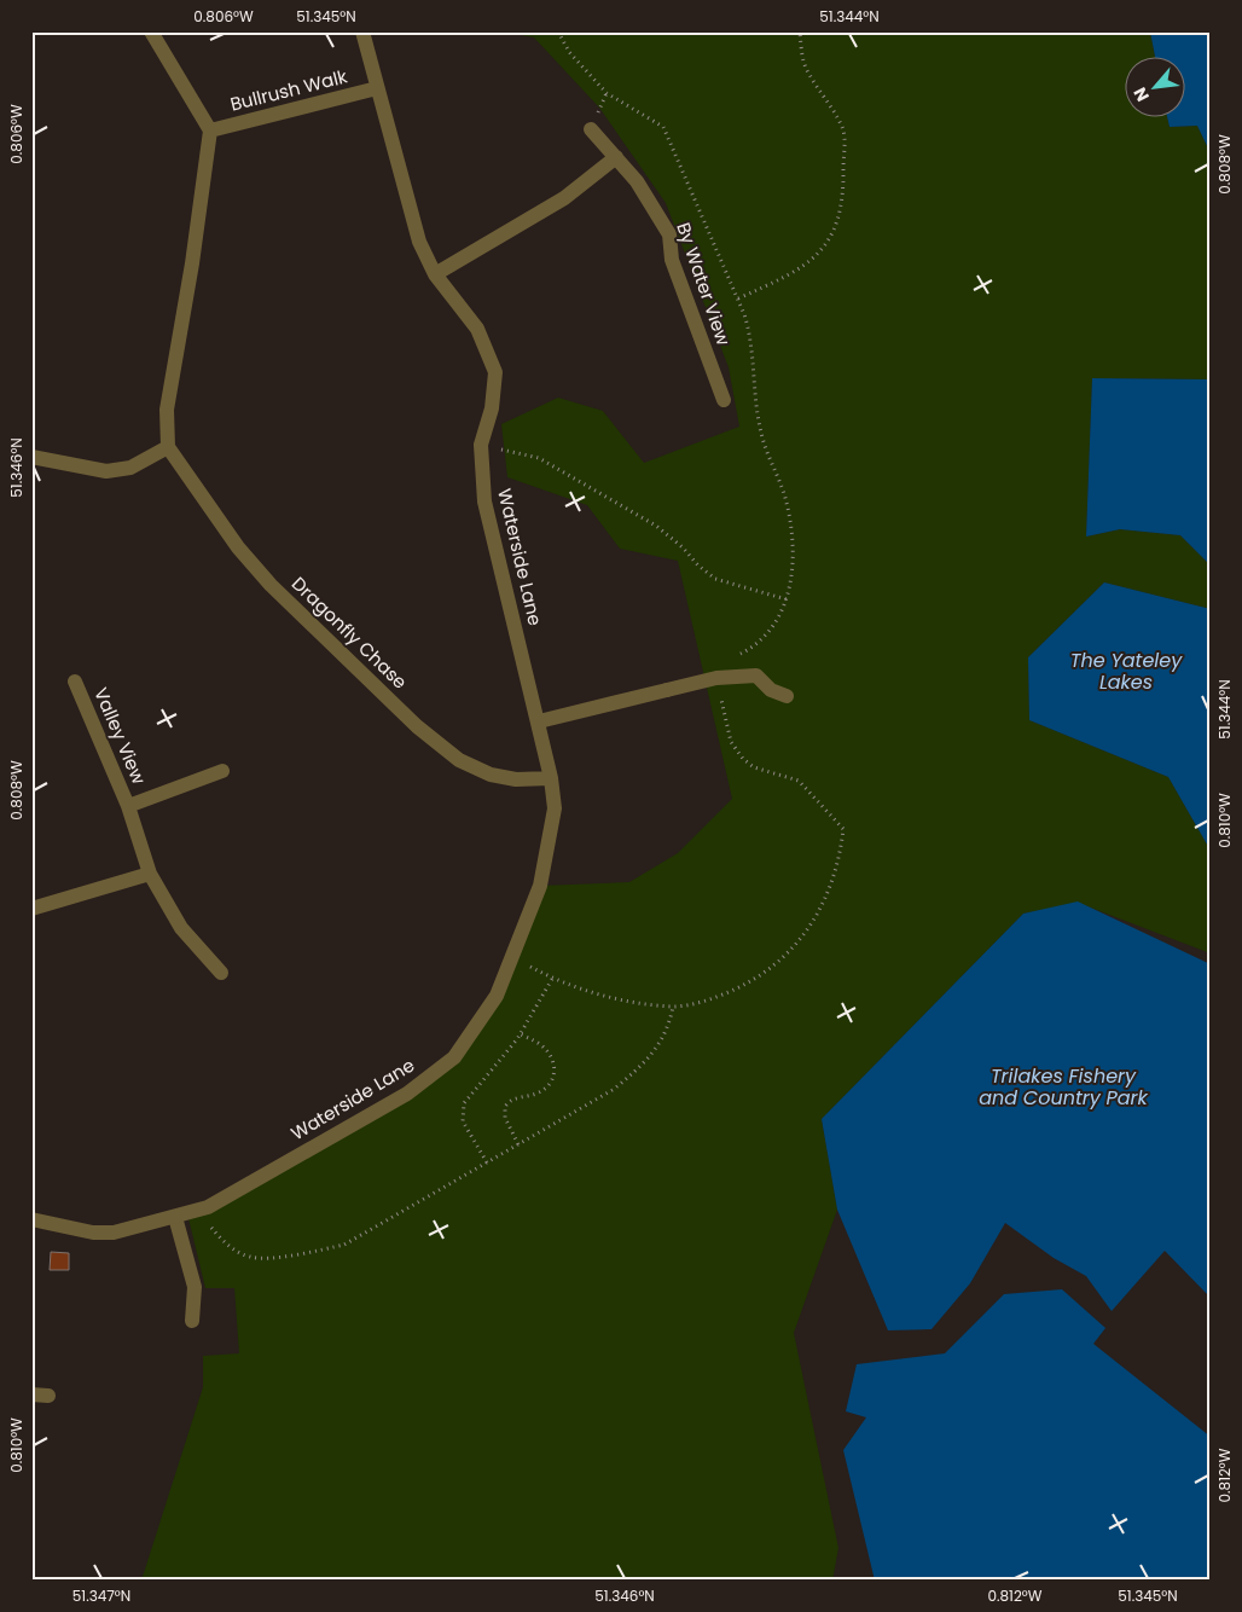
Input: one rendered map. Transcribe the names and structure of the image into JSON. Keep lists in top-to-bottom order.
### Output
{
  "streets": {
    "street": [
      "Bullrush Walk",
      "By Water View",
      "Waterside Lane",
      "Dragonfly Chase",
      "Valley View"
    ]
  },
  "crossings": [
    ["Bullrush Walk", "Waterside Lane"],
    ["Waterside Lane", "Dragonfly Chase"]
  ],
  "water": ["The Yateley Lakes", "Trilakes Fishery and Country Park"],
  "north": "bottom left",
  "coordinates": [
    "0.806°W",
    "51.345°N",
    "51.344°N",
    "0.808°W",
    "51.346°N",
    "0.810°W",
    "0.812°W",
    "51.347°N"
  ]
}
